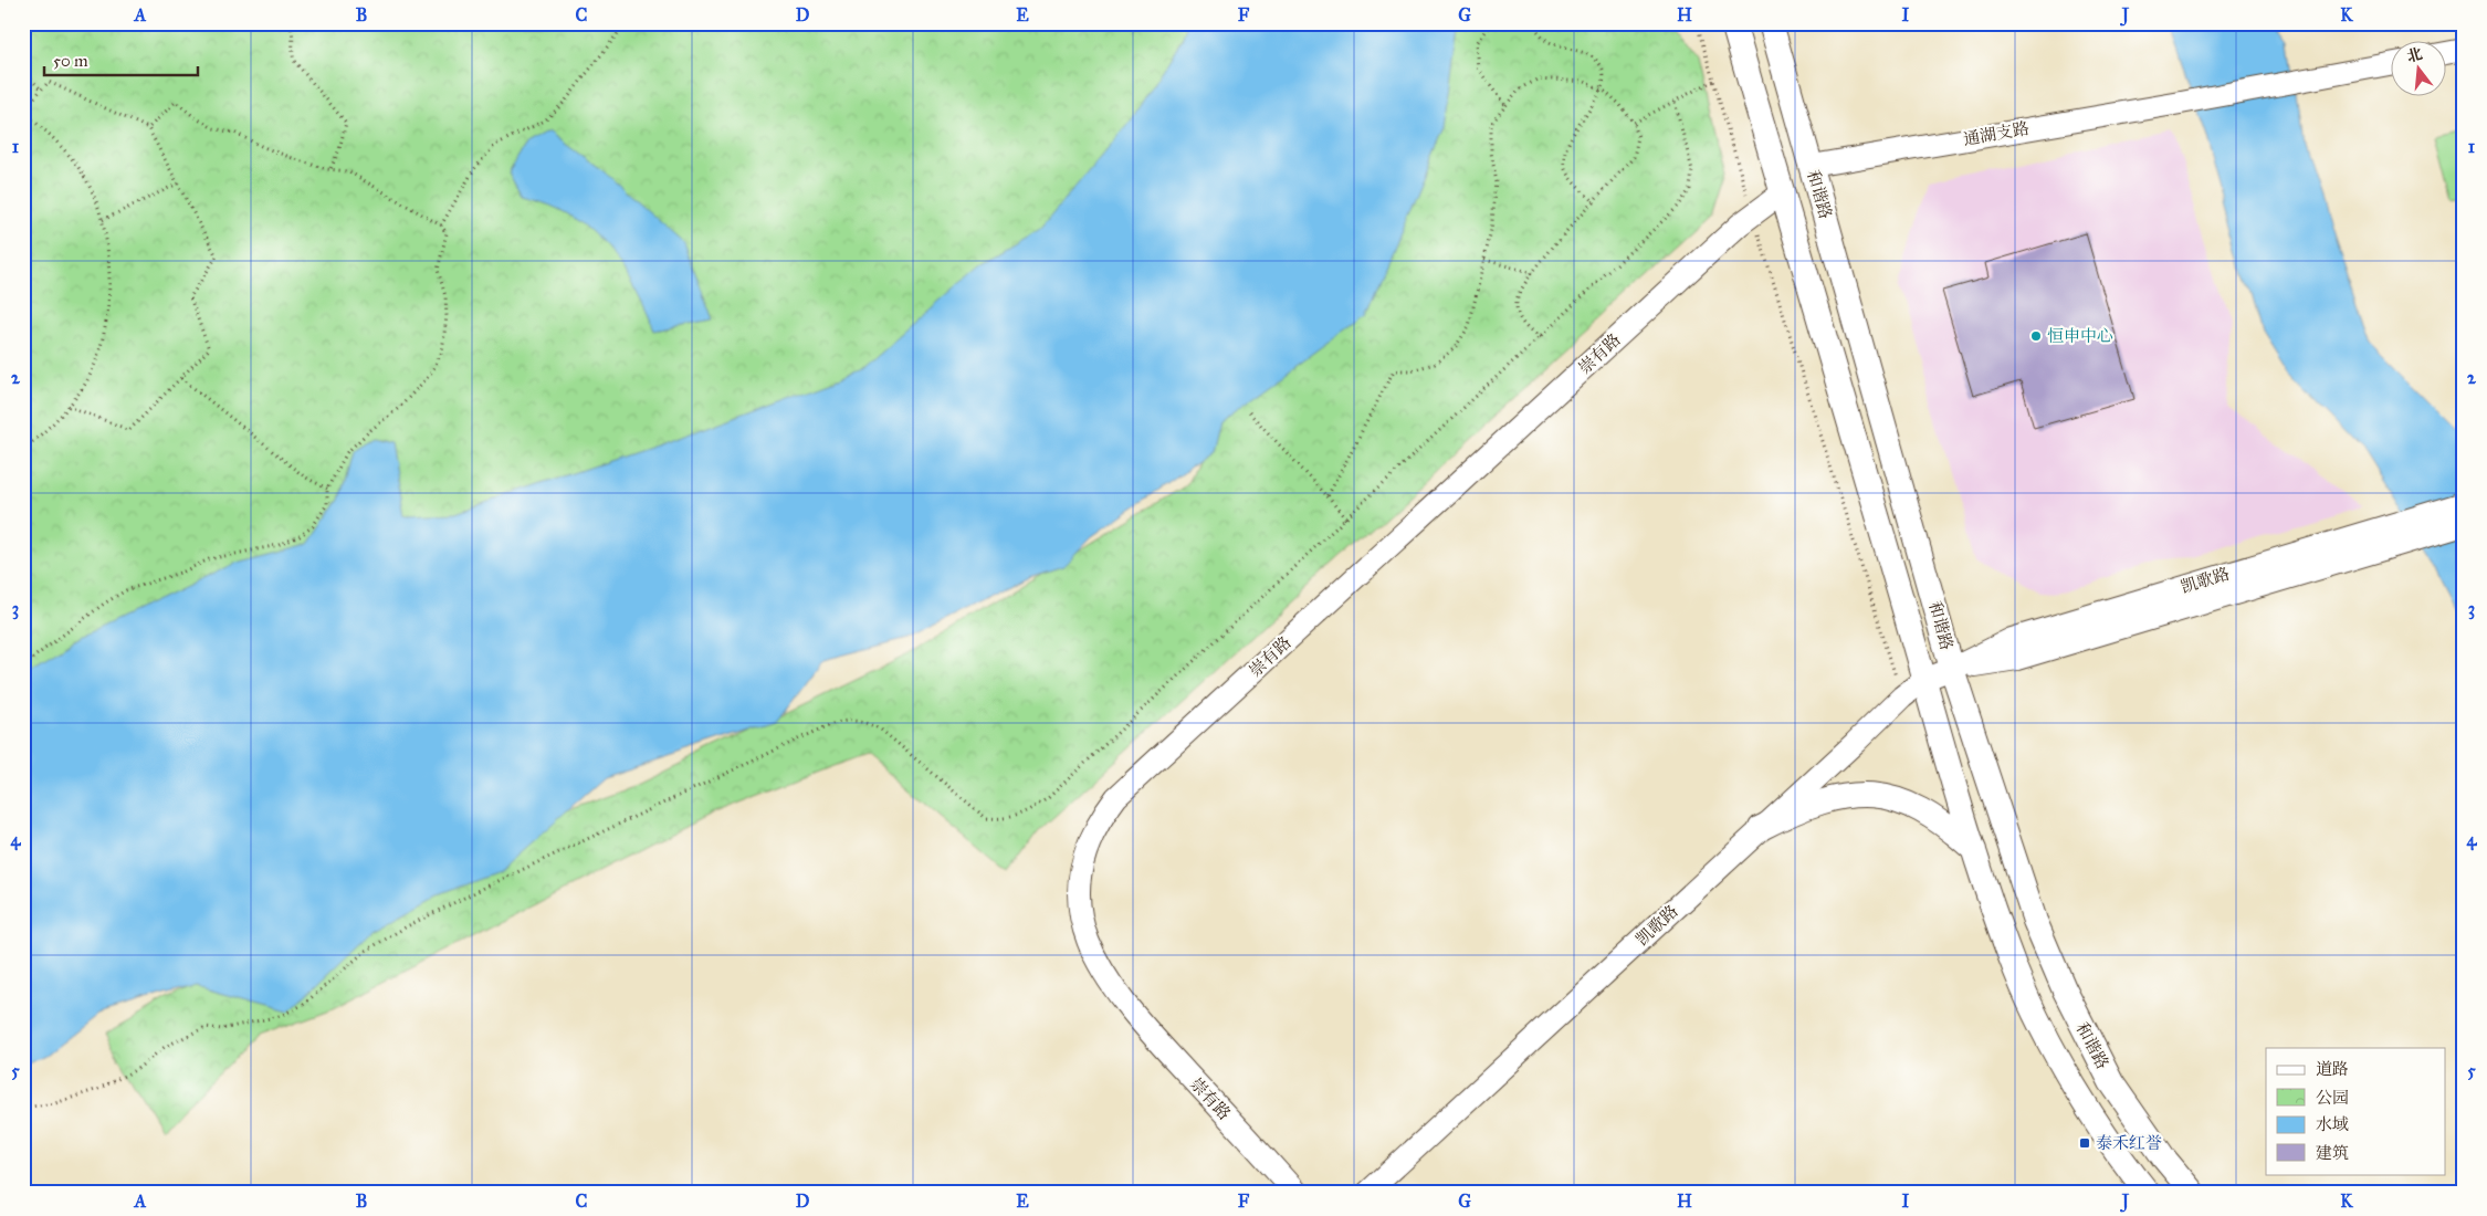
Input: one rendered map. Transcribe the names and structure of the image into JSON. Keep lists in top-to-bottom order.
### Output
{
  "streets": {
    "main road": ["和谐路"],
    "street": ["通湖支路", "崇有路", "凯歌路"]
  },
  "crossings": [
    ["通湖支路", "和谐路"],
    ["和谐路", "崇有路"],
    ["和谐路", "凯歌路"]
  ],
  "places": {
    "other": ["恒申中心"],
    "transit": ["泰禾红誉"]
  },
  "legend": [
    "道路",
    "公园",
    "水域",
    "建筑"
  ],
  "scale_bar": "50 m",
  "north": "top",
  "grid": {
    "columns": [
      "A",
      "B",
      "C",
      "D",
      "E",
      "F",
      "G",
      "H",
      "I",
      "J",
      "K"
    ],
    "rows": [
      "1",
      "2",
      "3",
      "4",
      "5"
    ]
  }
}
